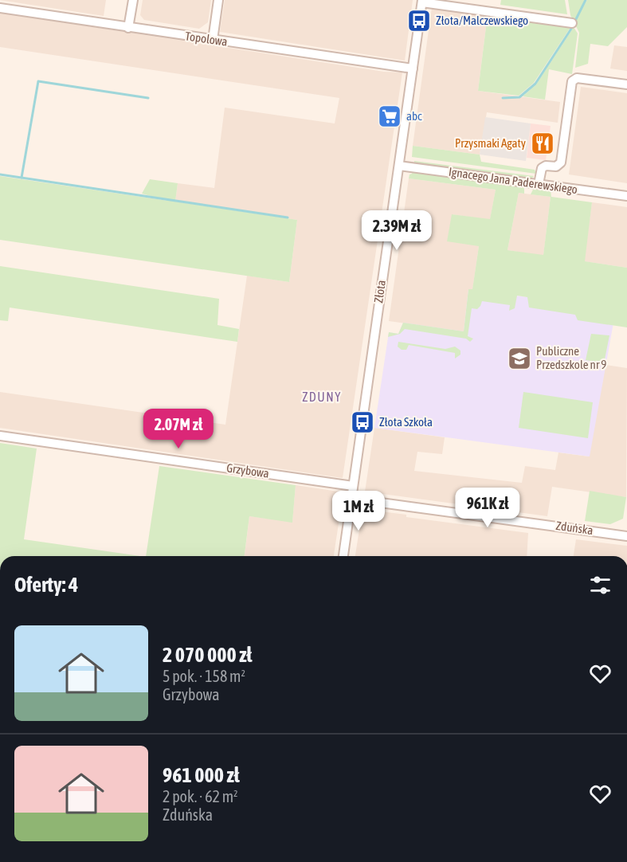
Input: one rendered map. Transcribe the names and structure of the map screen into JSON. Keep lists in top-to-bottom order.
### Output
{
  "streets": {
    "street": [
      "Topolowa",
      "Ignacego Jana Paderewskiego",
      "Złota",
      "Grzybowa",
      "Zduńska"
    ]
  },
  "crossings": [
    ["Topolowa", "Złota"],
    ["Ignacego Jana Paderewskiego", "Złota"],
    ["Złota", "Grzybowa"],
    ["Złota", "Zduńska"]
  ],
  "districts": ["ZDUNY"],
  "places": {
    "bus stop": ["Złota/Malczewskiego", "Złota Szkoła"],
    "supermarket": ["abc"],
    "restaurant": ["Przysmaki Agaty"],
    "school or university": ["Publiczne Przedszkole nr 9"]
  },
  "page": {
    "price": [
      "2.39M zł",
      "2.07M zł",
      "961K zł",
      "1M zł"
    ],
    "heading": "Oferty: 4",
    "list": [
      {
        "name": "2 070 000 zł",
        "note": "5 pok. · 158 m² · Grzybowa"
      },
      {
        "name": "961 000 zł",
        "note": "2 pok. · 62 m² · Zduńska"
      }
    ]
  }
}
